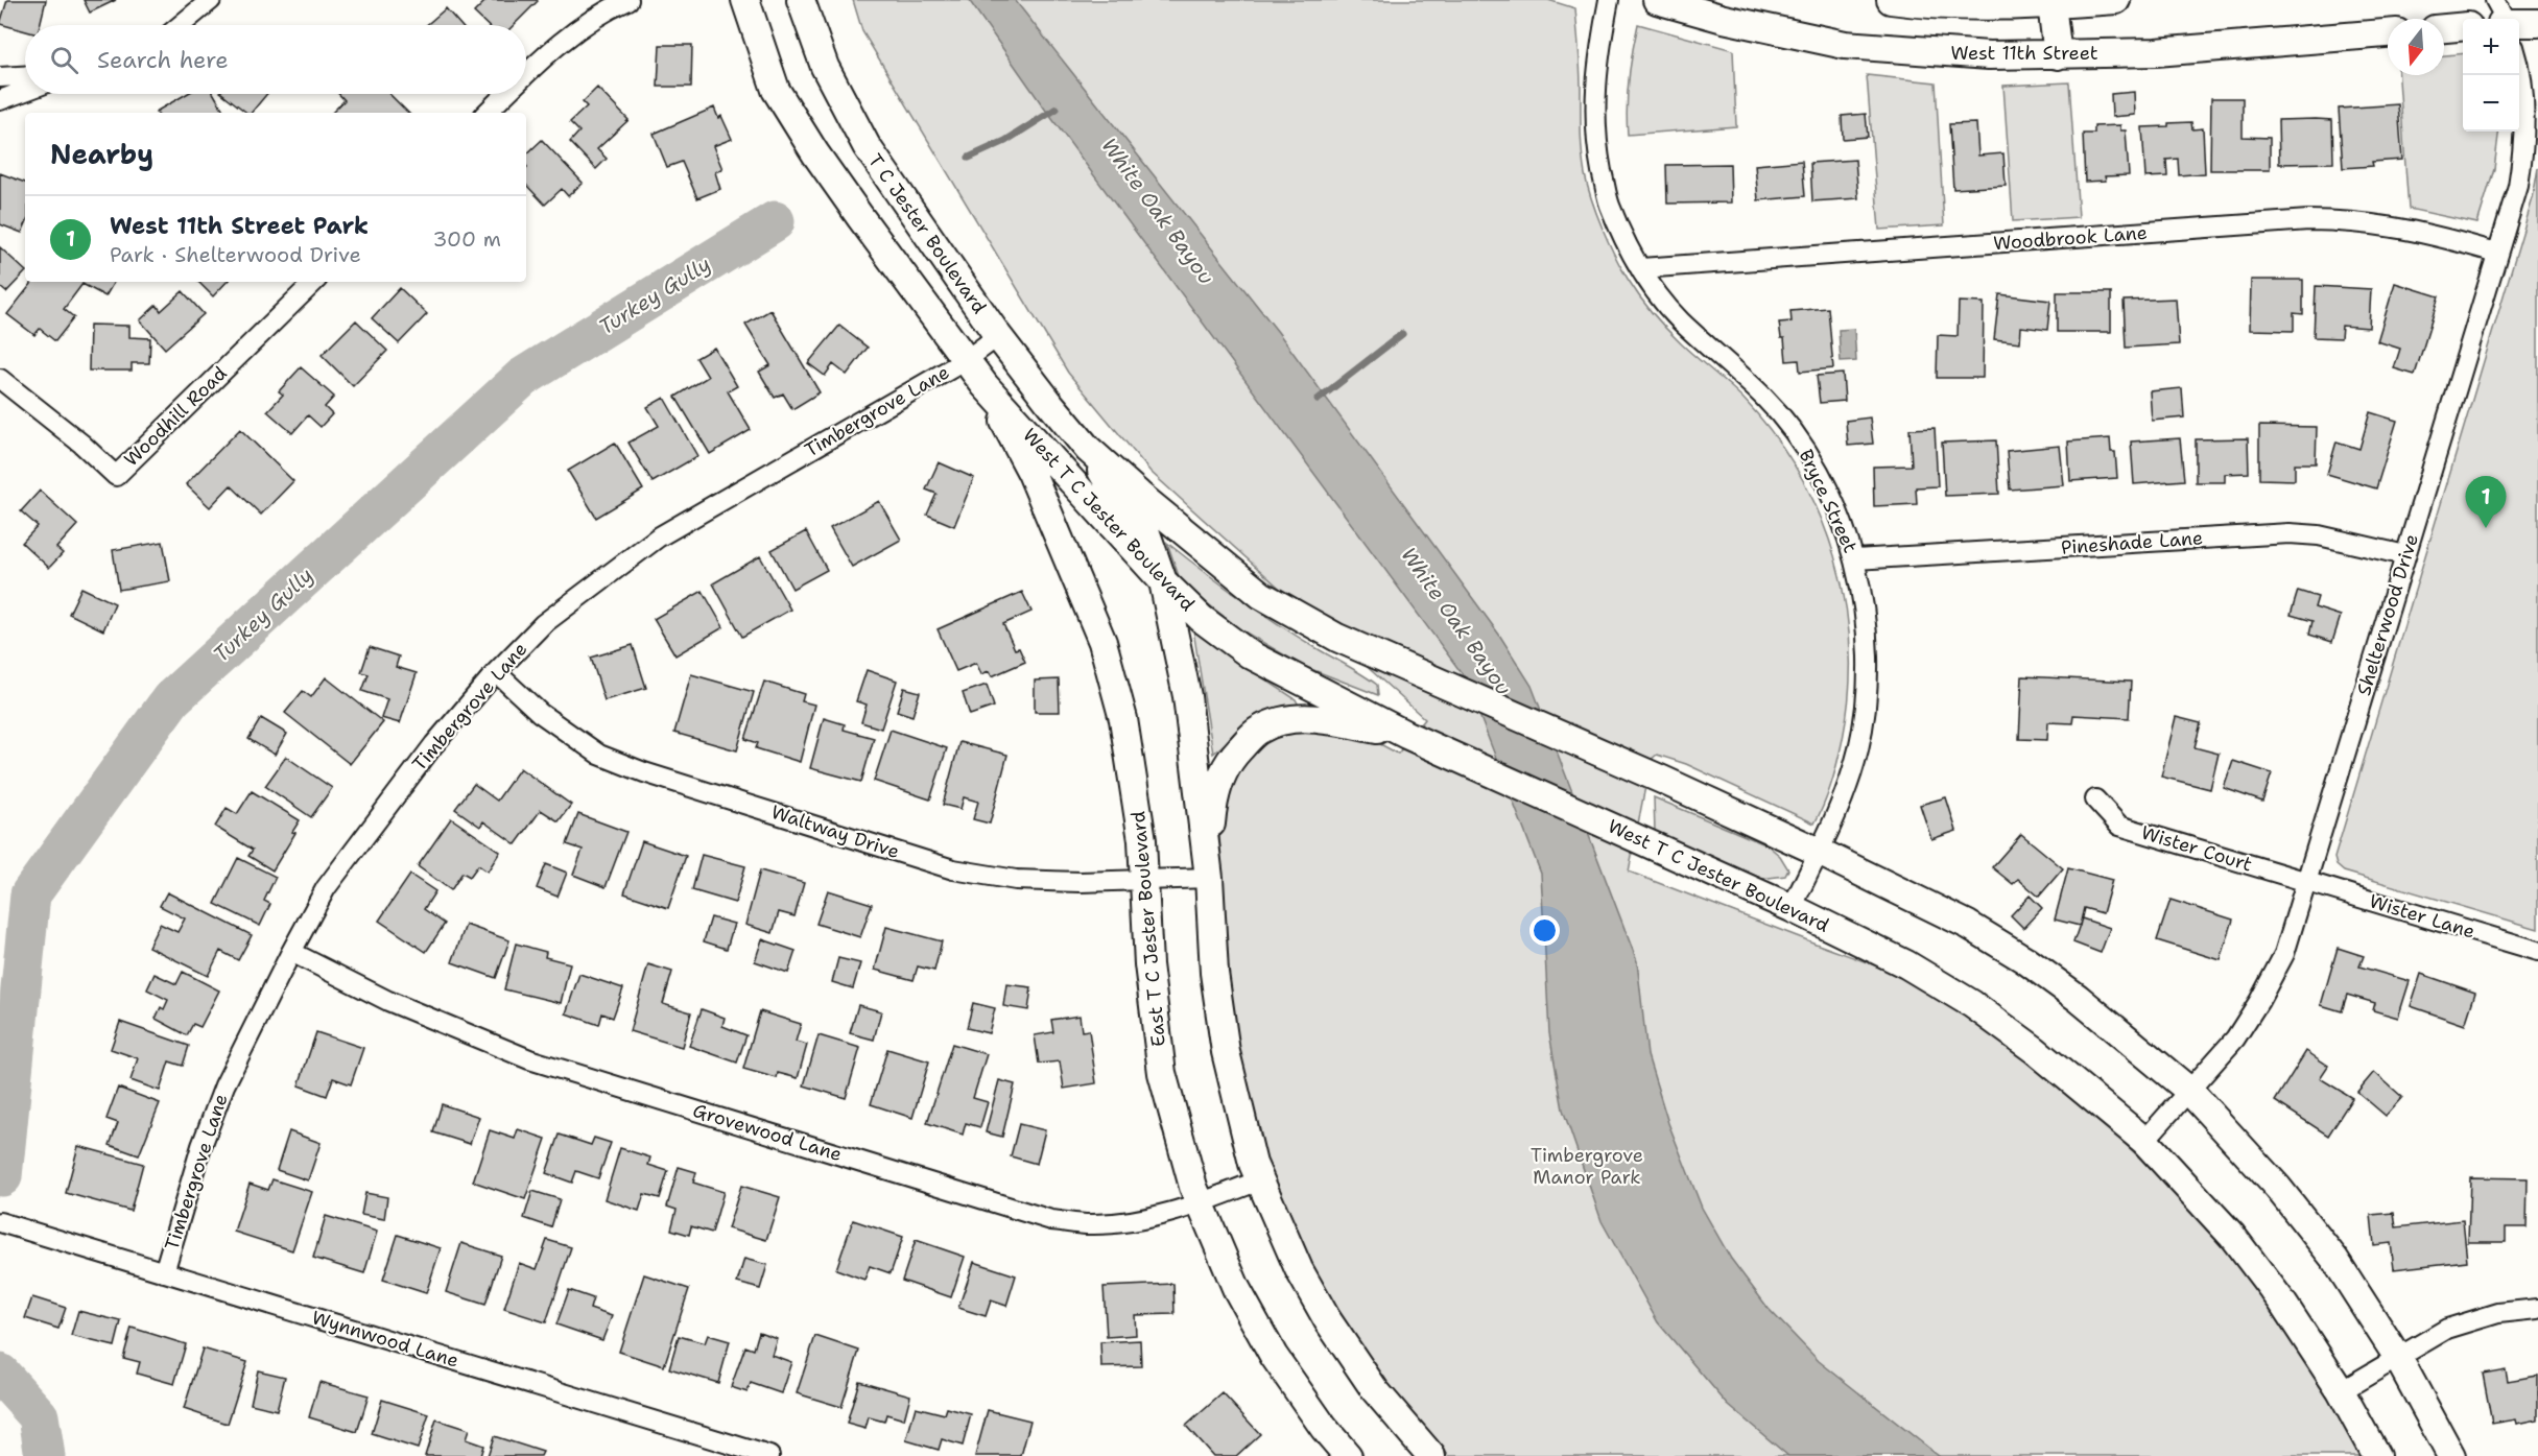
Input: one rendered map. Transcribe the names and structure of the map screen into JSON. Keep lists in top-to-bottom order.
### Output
{
  "streets": {
    "main road": [
      "West 11th Street",
      "T C Jester Boulevard",
      "West T C Jester Boulevard",
      "East T C Jester Boulevard"
    ],
    "street": [
      "Woodbrook Lane",
      "Timbergrove Lane",
      "Woodhill Road",
      "Bryce Street",
      "Pineshade Lane",
      "Shelterwood Drive",
      "Waltway Drive",
      "Wister Court",
      "Wister Lane",
      "Grovewood Lane",
      "Wynnwood Lane"
    ]
  },
  "crossings": [
    ["T C Jester Boulevard", "Timbergrove Lane"],
    ["T C Jester Boulevard", "West T C Jester Boulevard"],
    ["Woodbrook Lane", "Bryce Street"],
    ["Woodbrook Lane", "Shelterwood Drive"],
    ["Timbergrove Lane", "Waltway Drive"],
    ["Timbergrove Lane", "Grovewood Lane"],
    ["Timbergrove Lane", "Wynnwood Lane"],
    ["Bryce Street", "West T C Jester Boulevard"],
    ["Bryce Street", "Pineshade Lane"],
    ["West T C Jester Boulevard", "Shelterwood Drive"],
    ["West T C Jester Boulevard", "East T C Jester Boulevard"],
    ["Pineshade Lane", "Shelterwood Drive"],
    ["Shelterwood Drive", "Wister Court"],
    ["Shelterwood Drive", "Wister Lane"],
    ["Waltway Drive", "East T C Jester Boulevard"],
    ["Wister Court", "Wister Lane"],
    ["East T C Jester Boulevard", "Grovewood Lane"]
  ],
  "water": ["White Oak Bayou", "Turkey Gully"],
  "parks": ["Timbergrove Manor Park"],
  "north": "bottom",
  "page": {
    "map_buttons": ["+", "−"],
    "search": "Search here",
    "heading": "Nearby",
    "list": [
      {
        "mark": "1",
        "name": "West 11th Street Park",
        "note": "Park · Shelterwood Drive",
        "value": "300 m"
      }
    ],
    "pins": "1"
  }
}
